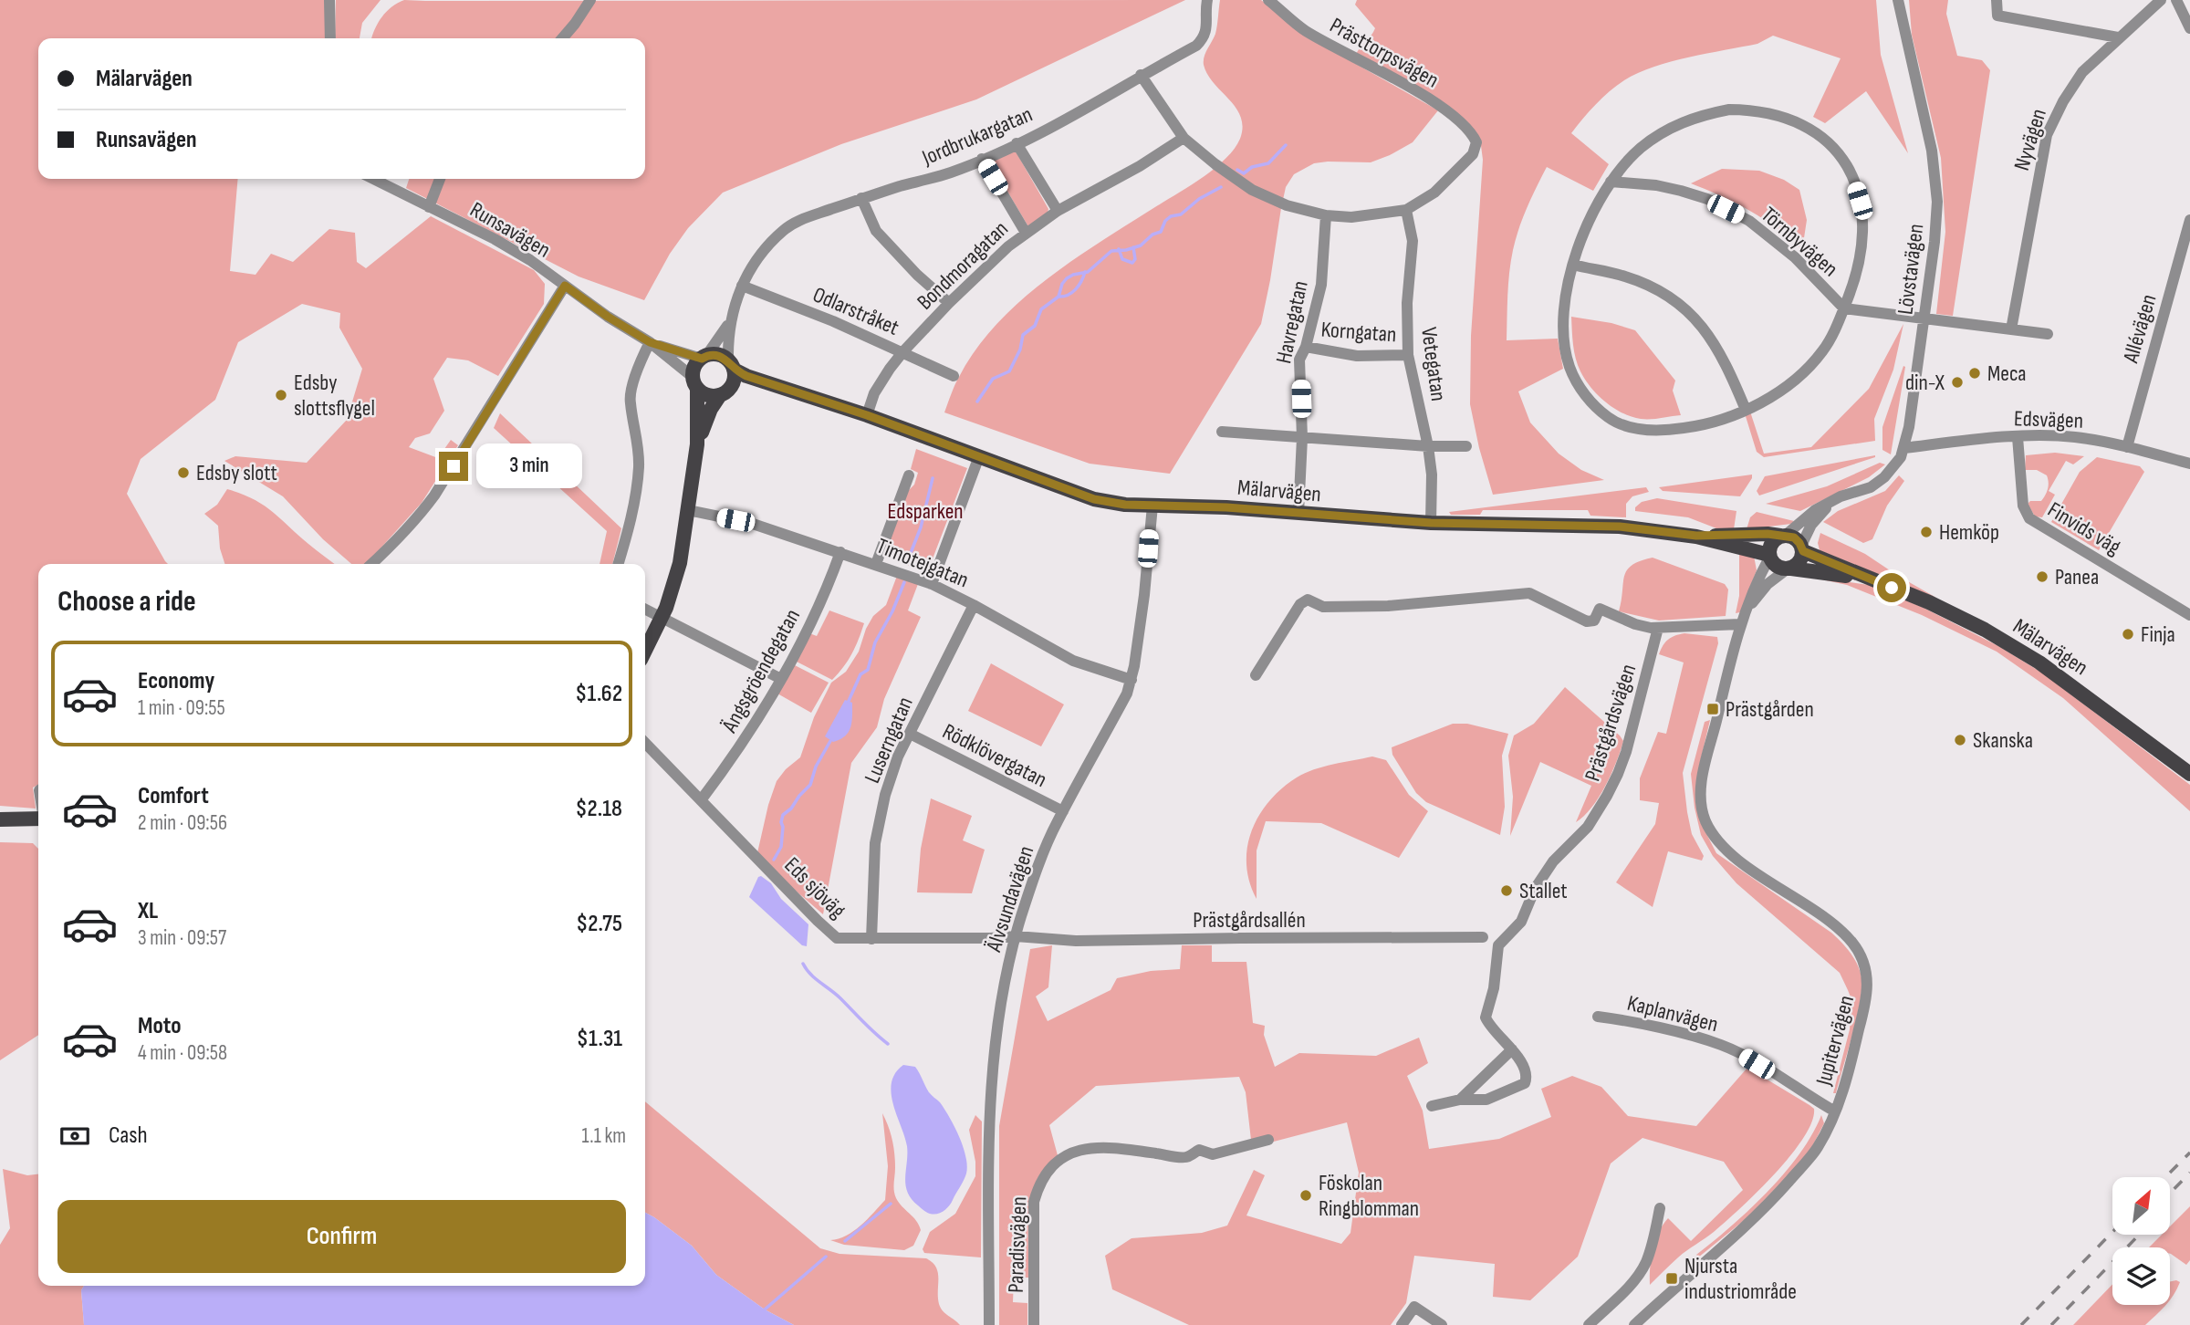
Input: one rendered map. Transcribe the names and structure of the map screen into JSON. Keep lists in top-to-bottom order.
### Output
{
  "streets": {
    "main road": ["Mälarvägen"],
    "street": [
      "Prästtorpsvägen",
      "Jordbrukargatan",
      "Nyvägen",
      "Runsavägen",
      "Törnbyvägen",
      "Bondmoragatan",
      "Lövstavägen",
      "Odlarstråket",
      "Havregatan",
      "Allévägen",
      "Korngatan",
      "Vetegatan",
      "Edsvägen",
      "Finvids väg",
      "Timotejgatan",
      "Ängsgröendegatan",
      "Prästgårdsvägen",
      "Luserngatan",
      "Rödklövergatan",
      "Eds sjöväg",
      "Älvsundavägen",
      "Prästgårdsallén",
      "Kaplanvägen",
      "Jupitervägen",
      "Paradisvägen"
    ]
  },
  "crossings": [
    ["Prästtorpsvägen", "Vetegatan"],
    ["Jordbrukargatan", "Odlarstråket"],
    ["Jordbrukargatan", "Mälarvägen"],
    ["Törnbyvägen", "Lövstavägen"],
    ["Bondmoragatan", "Odlarstråket"],
    ["Bondmoragatan", "Mälarvägen"],
    ["Lövstavägen", "Edsvägen"],
    ["Lövstavägen", "Mälarvägen"],
    ["Lövstavägen", "Jupitervägen"],
    ["Havregatan", "Korngatan"],
    ["Havregatan", "Mälarvägen"],
    ["Allévägen", "Edsvägen"],
    ["Korngatan", "Vetegatan"],
    ["Vetegatan", "Mälarvägen"],
    ["Edsvägen", "Finvids väg"],
    ["Mälarvägen", "Älvsundavägen"],
    ["Mälarvägen", "Jupitervägen"],
    ["Timotejgatan", "Ängsgröendegatan"],
    ["Timotejgatan", "Luserngatan"],
    ["Timotejgatan", "Älvsundavägen"],
    ["Ängsgröendegatan", "Eds sjöväg"],
    ["Luserngatan", "Rödklövergatan"],
    ["Luserngatan", "Eds sjöväg"],
    ["Rödklövergatan", "Älvsundavägen"],
    ["Eds sjöväg", "Älvsundavägen"],
    ["Eds sjöväg", "Prästgårdsallén"],
    ["Älvsundavägen", "Prästgårdsallén"],
    ["Kaplanvägen", "Jupitervägen"]
  ],
  "parks": ["Edsparken"],
  "places": {
    "other": [
      "Meca",
      "din-X",
      "Edsby slottsflygel",
      "Edsby slott",
      "Hemköp",
      "Panea",
      "Finja",
      "Skanska",
      "Stallet",
      "Föskolan Ringblomman"
    ],
    "transit": ["Prästgården", "Njursta industriområde"]
  },
  "north": "top right",
  "page": {
    "banner": ["Mälarvägen", "Runsavägen"],
    "bubble": "3 min",
    "heading": "Choose a ride",
    "list": [
      {
        "name": "Economy",
        "note": "1 min · 09:55",
        "value": "$1.62"
      },
      {
        "name": "Comfort",
        "note": "2 min · 09:56",
        "value": "$2.18"
      },
      {
        "name": "XL",
        "note": "3 min · 09:57",
        "value": "$2.75"
      },
      {
        "name": "Moto",
        "note": "4 min · 09:58",
        "value": "$1.31"
      }
    ],
    "pay": ["Cash", "1.1 km"],
    "buttons": "Confirm"
  }
}
